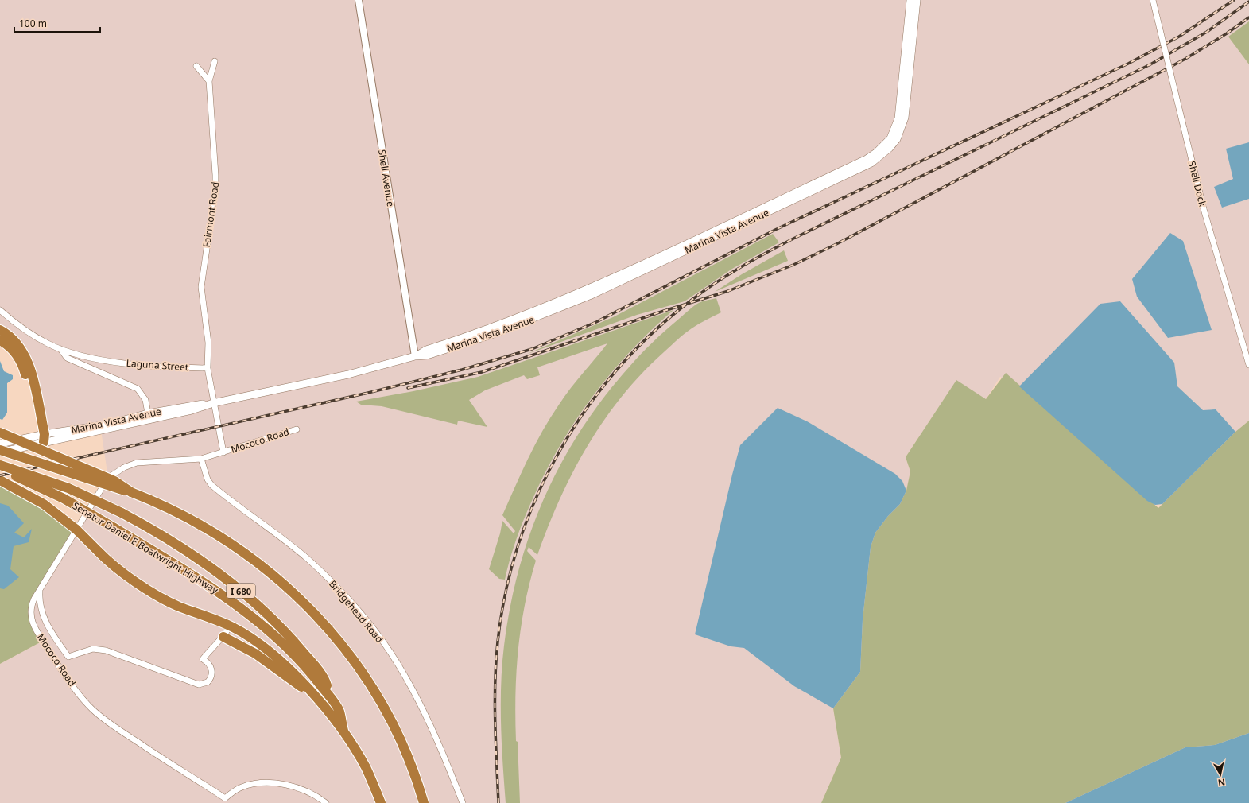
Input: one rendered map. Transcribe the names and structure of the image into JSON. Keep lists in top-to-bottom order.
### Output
{
  "streets": {
    "highway": ["Senator Daniel E Boatwright Highway", "I 680"],
    "main road": ["Marina Vista Avenue"],
    "street": [
      "Shell Avenue",
      "Shell Dock",
      "Fairmont Road",
      "Laguna Street",
      "Mococo Road",
      "Bridgehead Road"
    ]
  },
  "crossings": [
    ["Shell Avenue", "Marina Vista Avenue"],
    ["Fairmont Road", "Laguna Street"],
    ["Marina Vista Avenue", "Laguna Street"],
    ["Marina Vista Avenue", "Mococo Road"],
    ["Mococo Road", "Bridgehead Road"]
  ],
  "scale_bar": "100 m",
  "north": "bottom"
}
